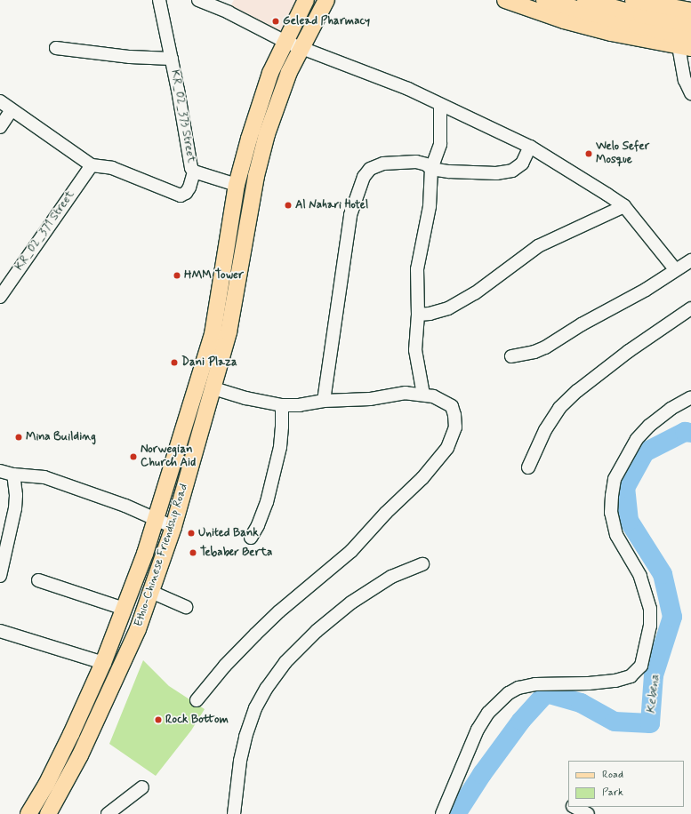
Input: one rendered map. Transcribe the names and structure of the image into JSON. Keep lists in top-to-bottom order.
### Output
{
  "streets": {
    "main road": ["Ethio-Chinese Friendship Road"],
    "street": ["KR_02_373 Street", "KR_02_371 Street"]
  },
  "crossings": [
    ["KR_02_373 Street", "Ethio-Chinese Friendship Road"]
  ],
  "water": ["Kebena"],
  "places": [
    "Gelead Pharmacy",
    "Welo Sefer Mosque",
    "Al Nahari Hotel",
    "HMM Tower",
    "Dani Plaza",
    "Mina Building",
    "Norwegian Church Aid",
    "United Bank",
    "Tebaber Berta",
    "Rock Bottom"
  ],
  "legend": ["Road", "Park"]
}
